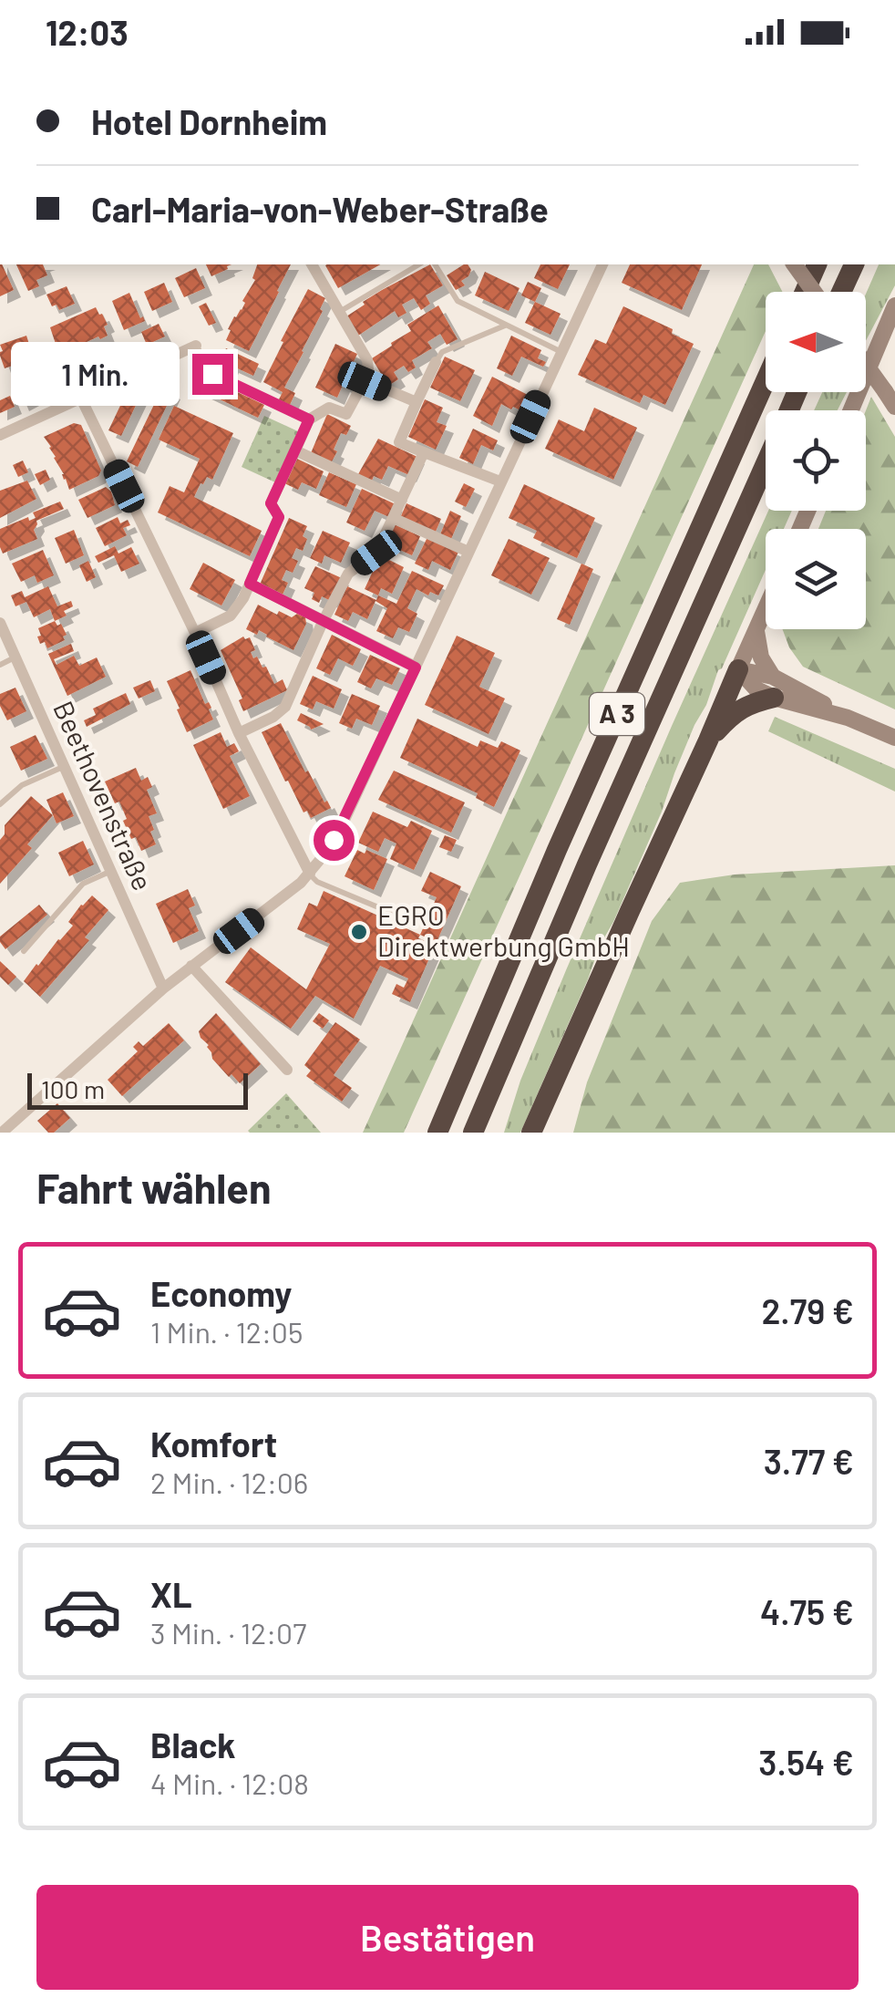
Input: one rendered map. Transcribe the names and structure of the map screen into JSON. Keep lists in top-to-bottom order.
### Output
{
  "streets": {
    "highway": ["A 3"],
    "street": ["Beethovenstraße"]
  },
  "places": ["EGRO Direktwerbung GmbH"],
  "scale_bar": "100 m",
  "north": "left",
  "page": {
    "status": "12:03",
    "banner": ["Hotel Dornheim", "Carl-Maria-von-Weber-Straße"],
    "bubble": "1 Min.",
    "scale": "100 m",
    "heading": "Fahrt wählen",
    "list": [
      {
        "name": "Economy",
        "note": "1 Min. · 12:05",
        "value": "2.79 €"
      },
      {
        "name": "Komfort",
        "note": "2 Min. · 12:06",
        "value": "3.77 €"
      },
      {
        "name": "XL",
        "note": "3 Min. · 12:07",
        "value": "4.75 €"
      },
      {
        "name": "Black",
        "note": "4 Min. · 12:08",
        "value": "3.54 €"
      }
    ],
    "buttons": "Bestätigen"
  }
}
